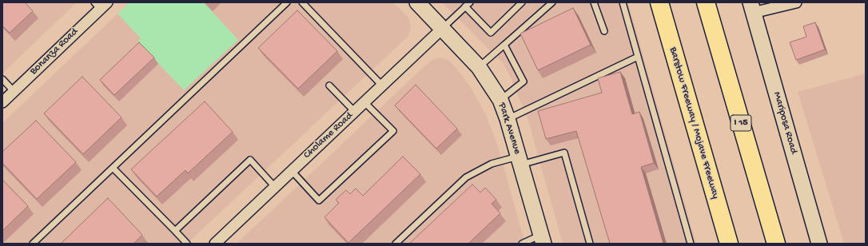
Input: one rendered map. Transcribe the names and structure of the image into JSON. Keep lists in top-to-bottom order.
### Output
{
  "streets": {
    "highway": ["Barstow Freeway / Mojave Freeway", "I 15"],
    "street": [
      "Bonanza Road",
      "Mariposa Road",
      "Park Avenue",
      "Cholame Road"
    ]
  },
  "crossings": [
    ["Park Avenue", "Cholame Road"]
  ]
}
